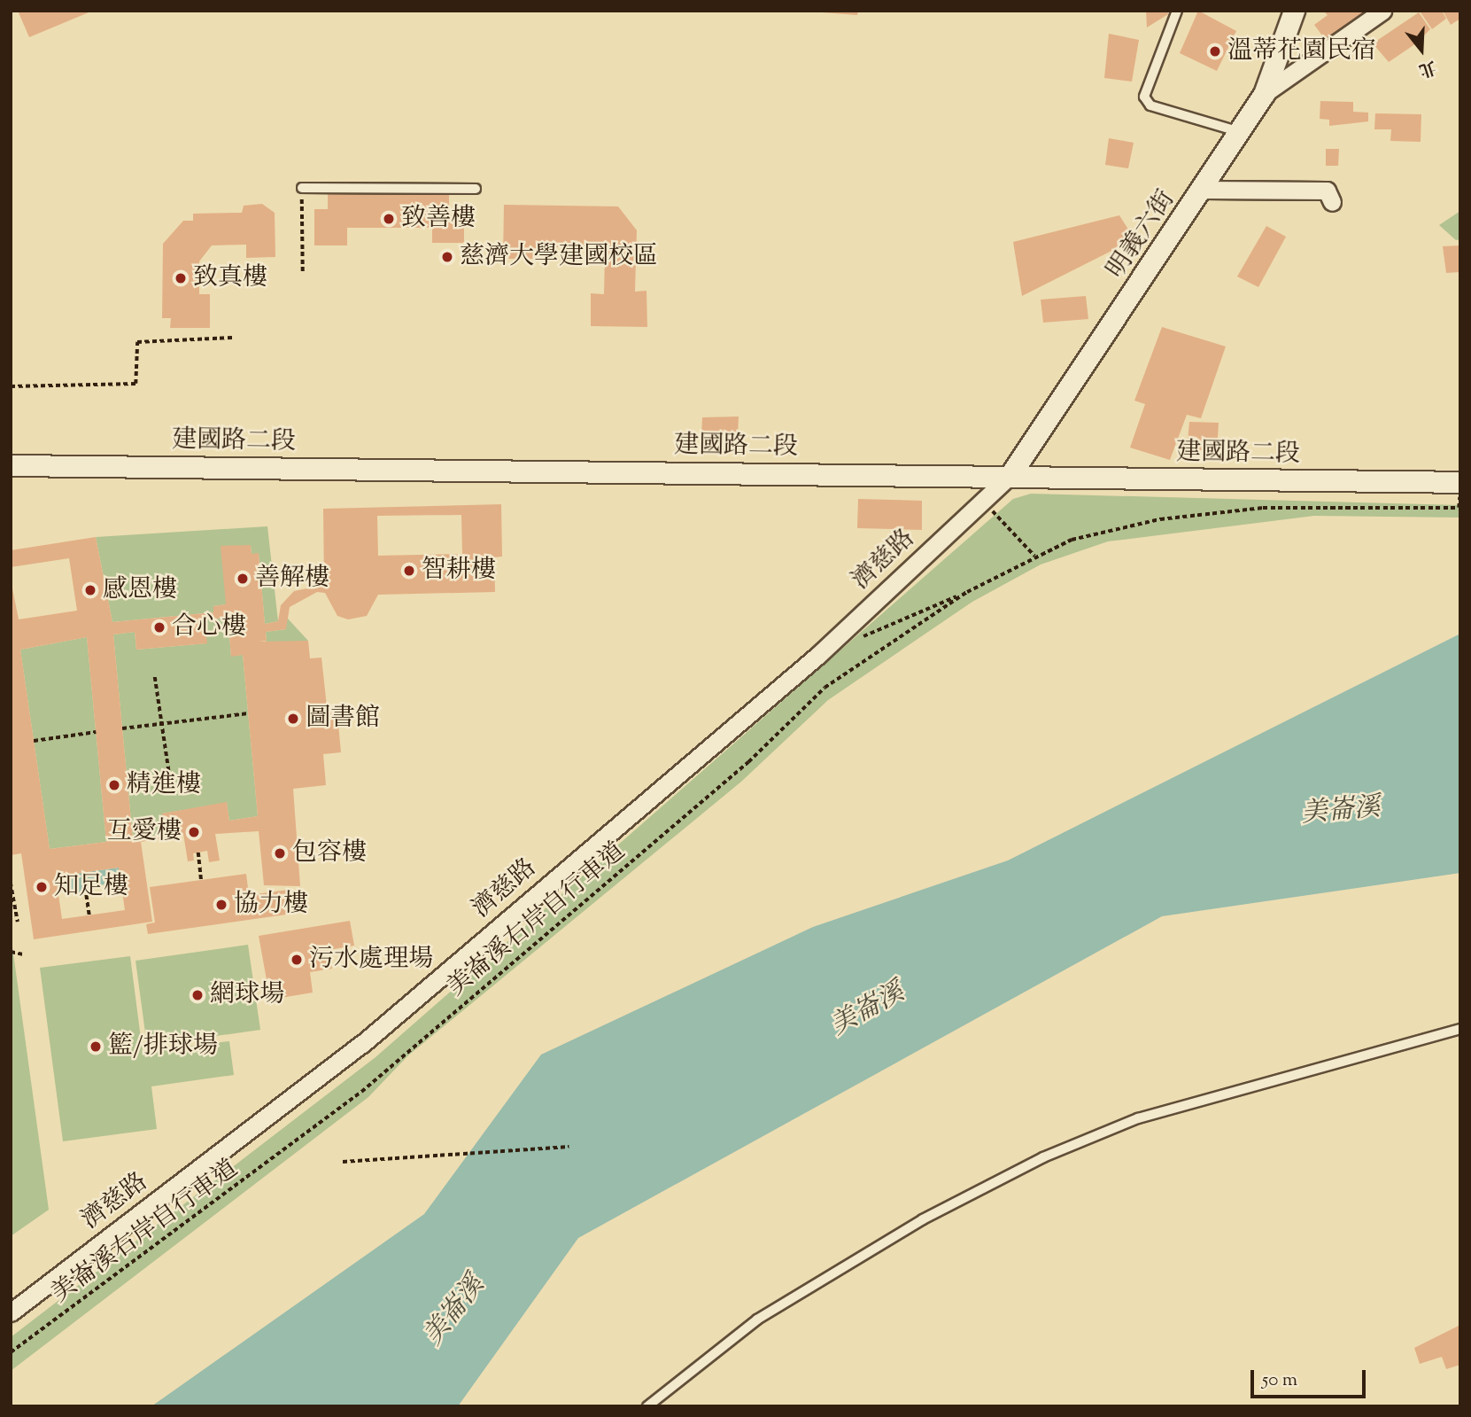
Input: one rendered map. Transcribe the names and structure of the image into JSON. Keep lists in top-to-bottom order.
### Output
{
  "streets": {
    "street": ["明義六街", "建國路二段", "濟慈路"],
    "path": ["美崙溪右岸自行車道"]
  },
  "crossings": [
    ["明義六街", "建國路二段"],
    ["明義六街", "濟慈路"],
    ["建國路二段", "濟慈路"]
  ],
  "water": ["美崙溪"],
  "places": [
    "溫蒂花園民宿",
    "致善樓",
    "慈濟大學建國校區",
    "致真樓",
    "智耕樓",
    "善解樓",
    "感恩樓",
    "合心樓",
    "圖書館",
    "精進樓",
    "互愛樓",
    "包容樓",
    "知足樓",
    "協力樓",
    "污水處理場",
    "網球場",
    "籃/排球場"
  ],
  "scale_bar": "50 m",
  "north": "bottom"
}
